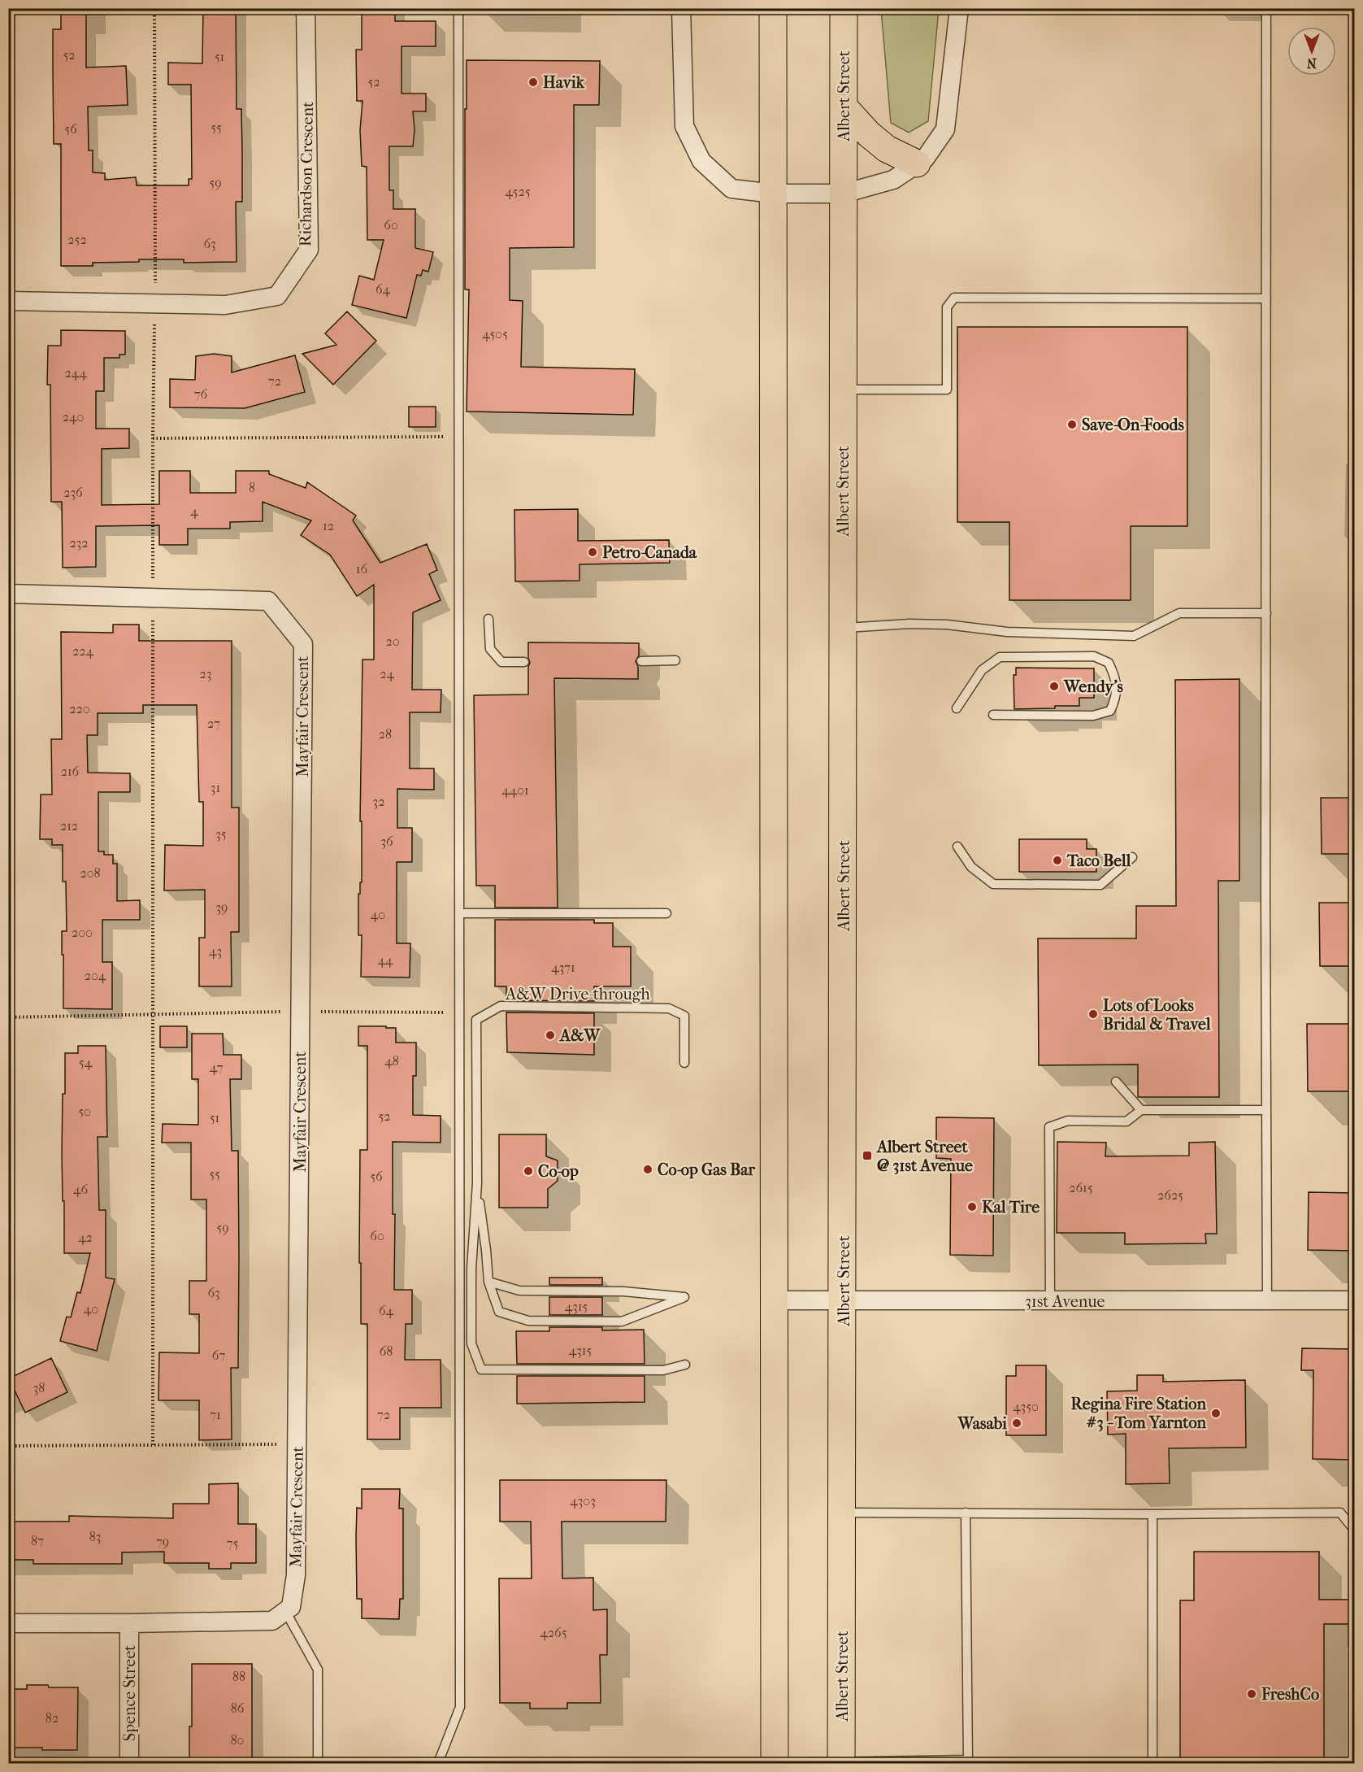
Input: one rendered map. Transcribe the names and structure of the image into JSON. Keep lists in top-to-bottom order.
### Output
{
  "streets": {
    "main road": ["Albert Street"],
    "street": [
      "Richardson Crescent",
      "Mayfair Crescent",
      "31st Avenue",
      "Spence Street"
    ],
    "lane": ["A&W Drive-through"]
  },
  "crossings": [
    ["Albert Street", "31st Avenue"]
  ],
  "places": {
    "other": [
      "Havik",
      "Save-On-Foods",
      "Petro-Canada",
      "Wendy's",
      "Taco Bell",
      "Lots of Looks Bridal & Travel",
      "A&W",
      "Co-op Gas Bar",
      "Co-op",
      "Kal Tire",
      "Regina Fire Station #3 - Tom Yarnton",
      "Wasabi",
      "FreshCo"
    ],
    "transit": ["Albert Street @ 31st Avenue"]
  },
  "house_numbers": [
    "52",
    "51",
    "52",
    "55",
    "56",
    "59",
    "4525",
    "60",
    "252",
    "63",
    "64",
    "4505",
    "244",
    "72",
    "76",
    "240",
    "8",
    "236",
    "4",
    "12",
    "232",
    "16",
    "20",
    "224",
    "23",
    "24",
    "220",
    "27",
    "28",
    "216",
    "31",
    "4401",
    "32",
    "212",
    "35",
    "36",
    "208",
    "39",
    "40",
    "200",
    "43",
    "44",
    "4371",
    "204",
    "48",
    "54",
    "47",
    "50",
    "52",
    "51",
    "55",
    "56",
    "2615",
    "46",
    "2625",
    "59",
    "60",
    "42",
    "63",
    "4315",
    "40",
    "64",
    "4315",
    "68",
    "67",
    "38",
    "4350",
    "71",
    "72",
    "4303",
    "83",
    "87",
    "79",
    "75",
    "4265",
    "88",
    "86",
    "82",
    "80"
  ],
  "north": "bottom"
}
